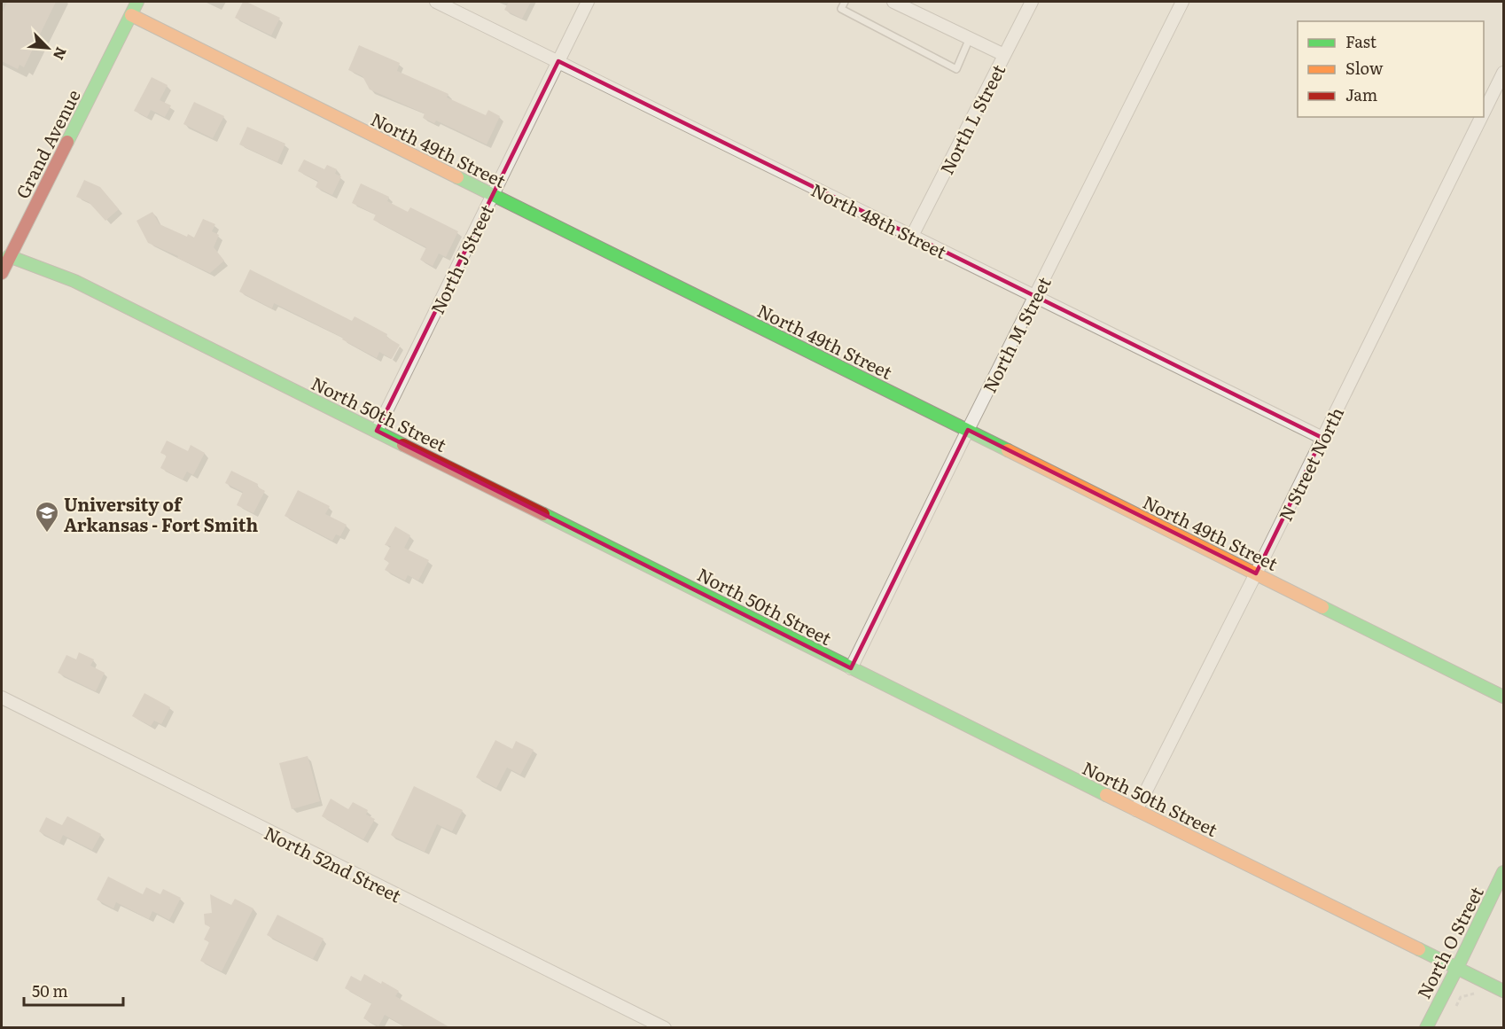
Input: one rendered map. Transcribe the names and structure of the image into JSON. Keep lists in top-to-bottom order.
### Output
{
  "streets": {
    "street": [
      "North L Street",
      "Grand Avenue",
      "North 49th Street",
      "North 48th Street",
      "North J Street",
      "North M Street",
      "North 50th Street",
      "N Street North",
      "North 52nd Street",
      "North O Street"
    ]
  },
  "crossings": [
    ["North L Street", "North 48th Street"],
    ["Grand Avenue", "North 49th Street"],
    ["Grand Avenue", "North 50th Street"],
    ["North 49th Street", "North J Street"],
    ["North 49th Street", "North M Street"],
    ["North 49th Street", "N Street North"],
    ["North 48th Street", "North J Street"],
    ["North 48th Street", "North M Street"],
    ["North 48th Street", "N Street North"],
    ["North J Street", "North 50th Street"],
    ["North M Street", "North 50th Street"],
    ["North 50th Street", "N Street North"],
    ["North 50th Street", "North O Street"]
  ],
  "places": {
    "school or university": ["University of Arkansas - Fort Smith"]
  },
  "legend": ["Fast", "Slow", "Jam"],
  "scale_bar": "50 m",
  "north": "bottom right"
}
